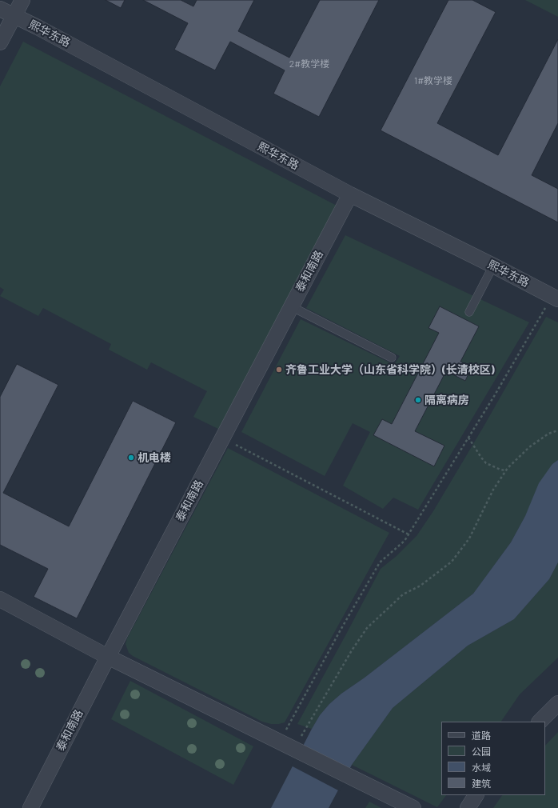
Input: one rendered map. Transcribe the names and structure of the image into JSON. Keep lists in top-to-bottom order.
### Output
{
  "streets": {
    "street": ["熙华东路", "泰和南路"]
  },
  "crossings": [
    ["熙华东路", "泰和南路"]
  ],
  "places": ["齐鲁工业大学（山东省科学院）(长清校区)", "隔离病房", "机电楼"],
  "house_numbers": ["2#教学楼", "1#教学楼"],
  "legend": [
    "道路",
    "公园",
    "水域",
    "建筑"
  ]
}
